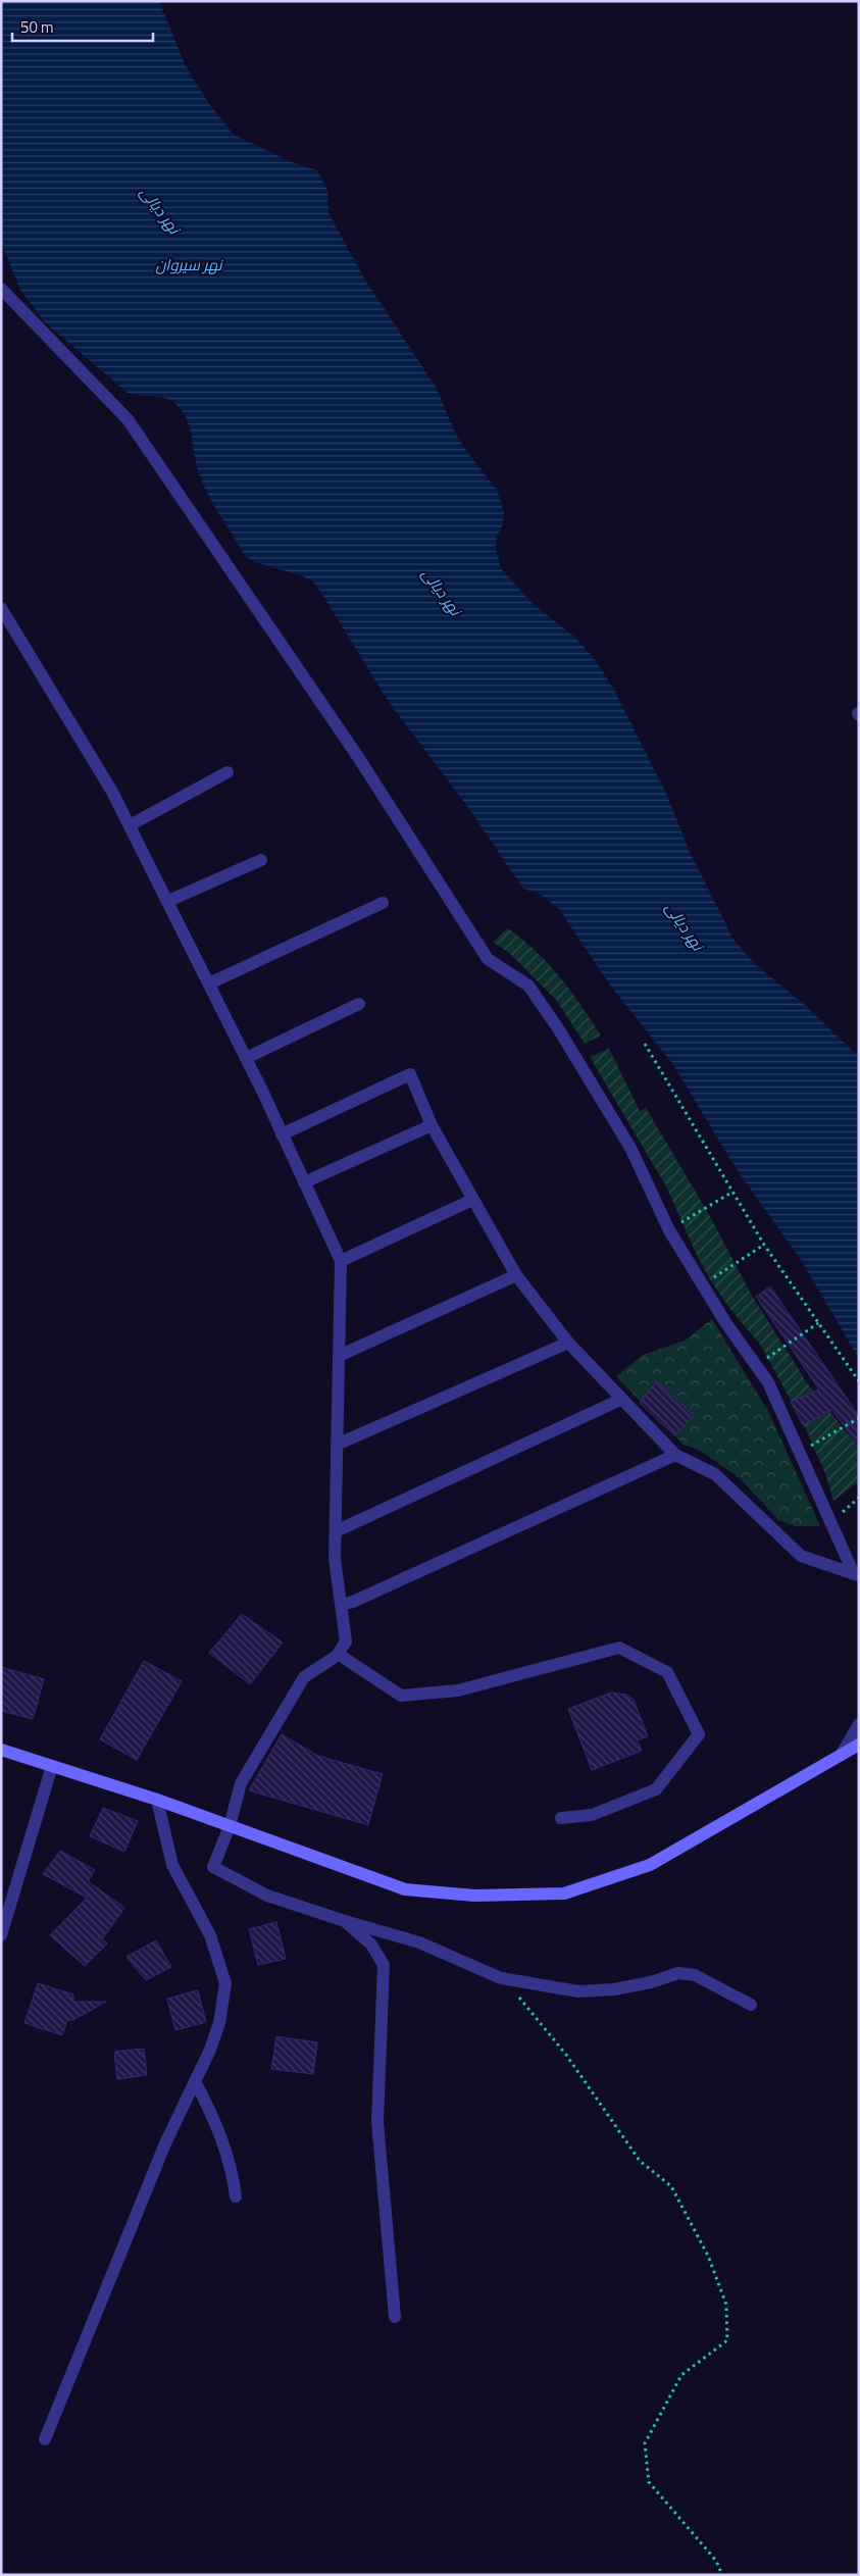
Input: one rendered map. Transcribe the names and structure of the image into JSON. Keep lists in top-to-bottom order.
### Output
{
  "water": ["نهر ديالى", "نهر سیروان"],
  "scale_bar": "50 m"
}
